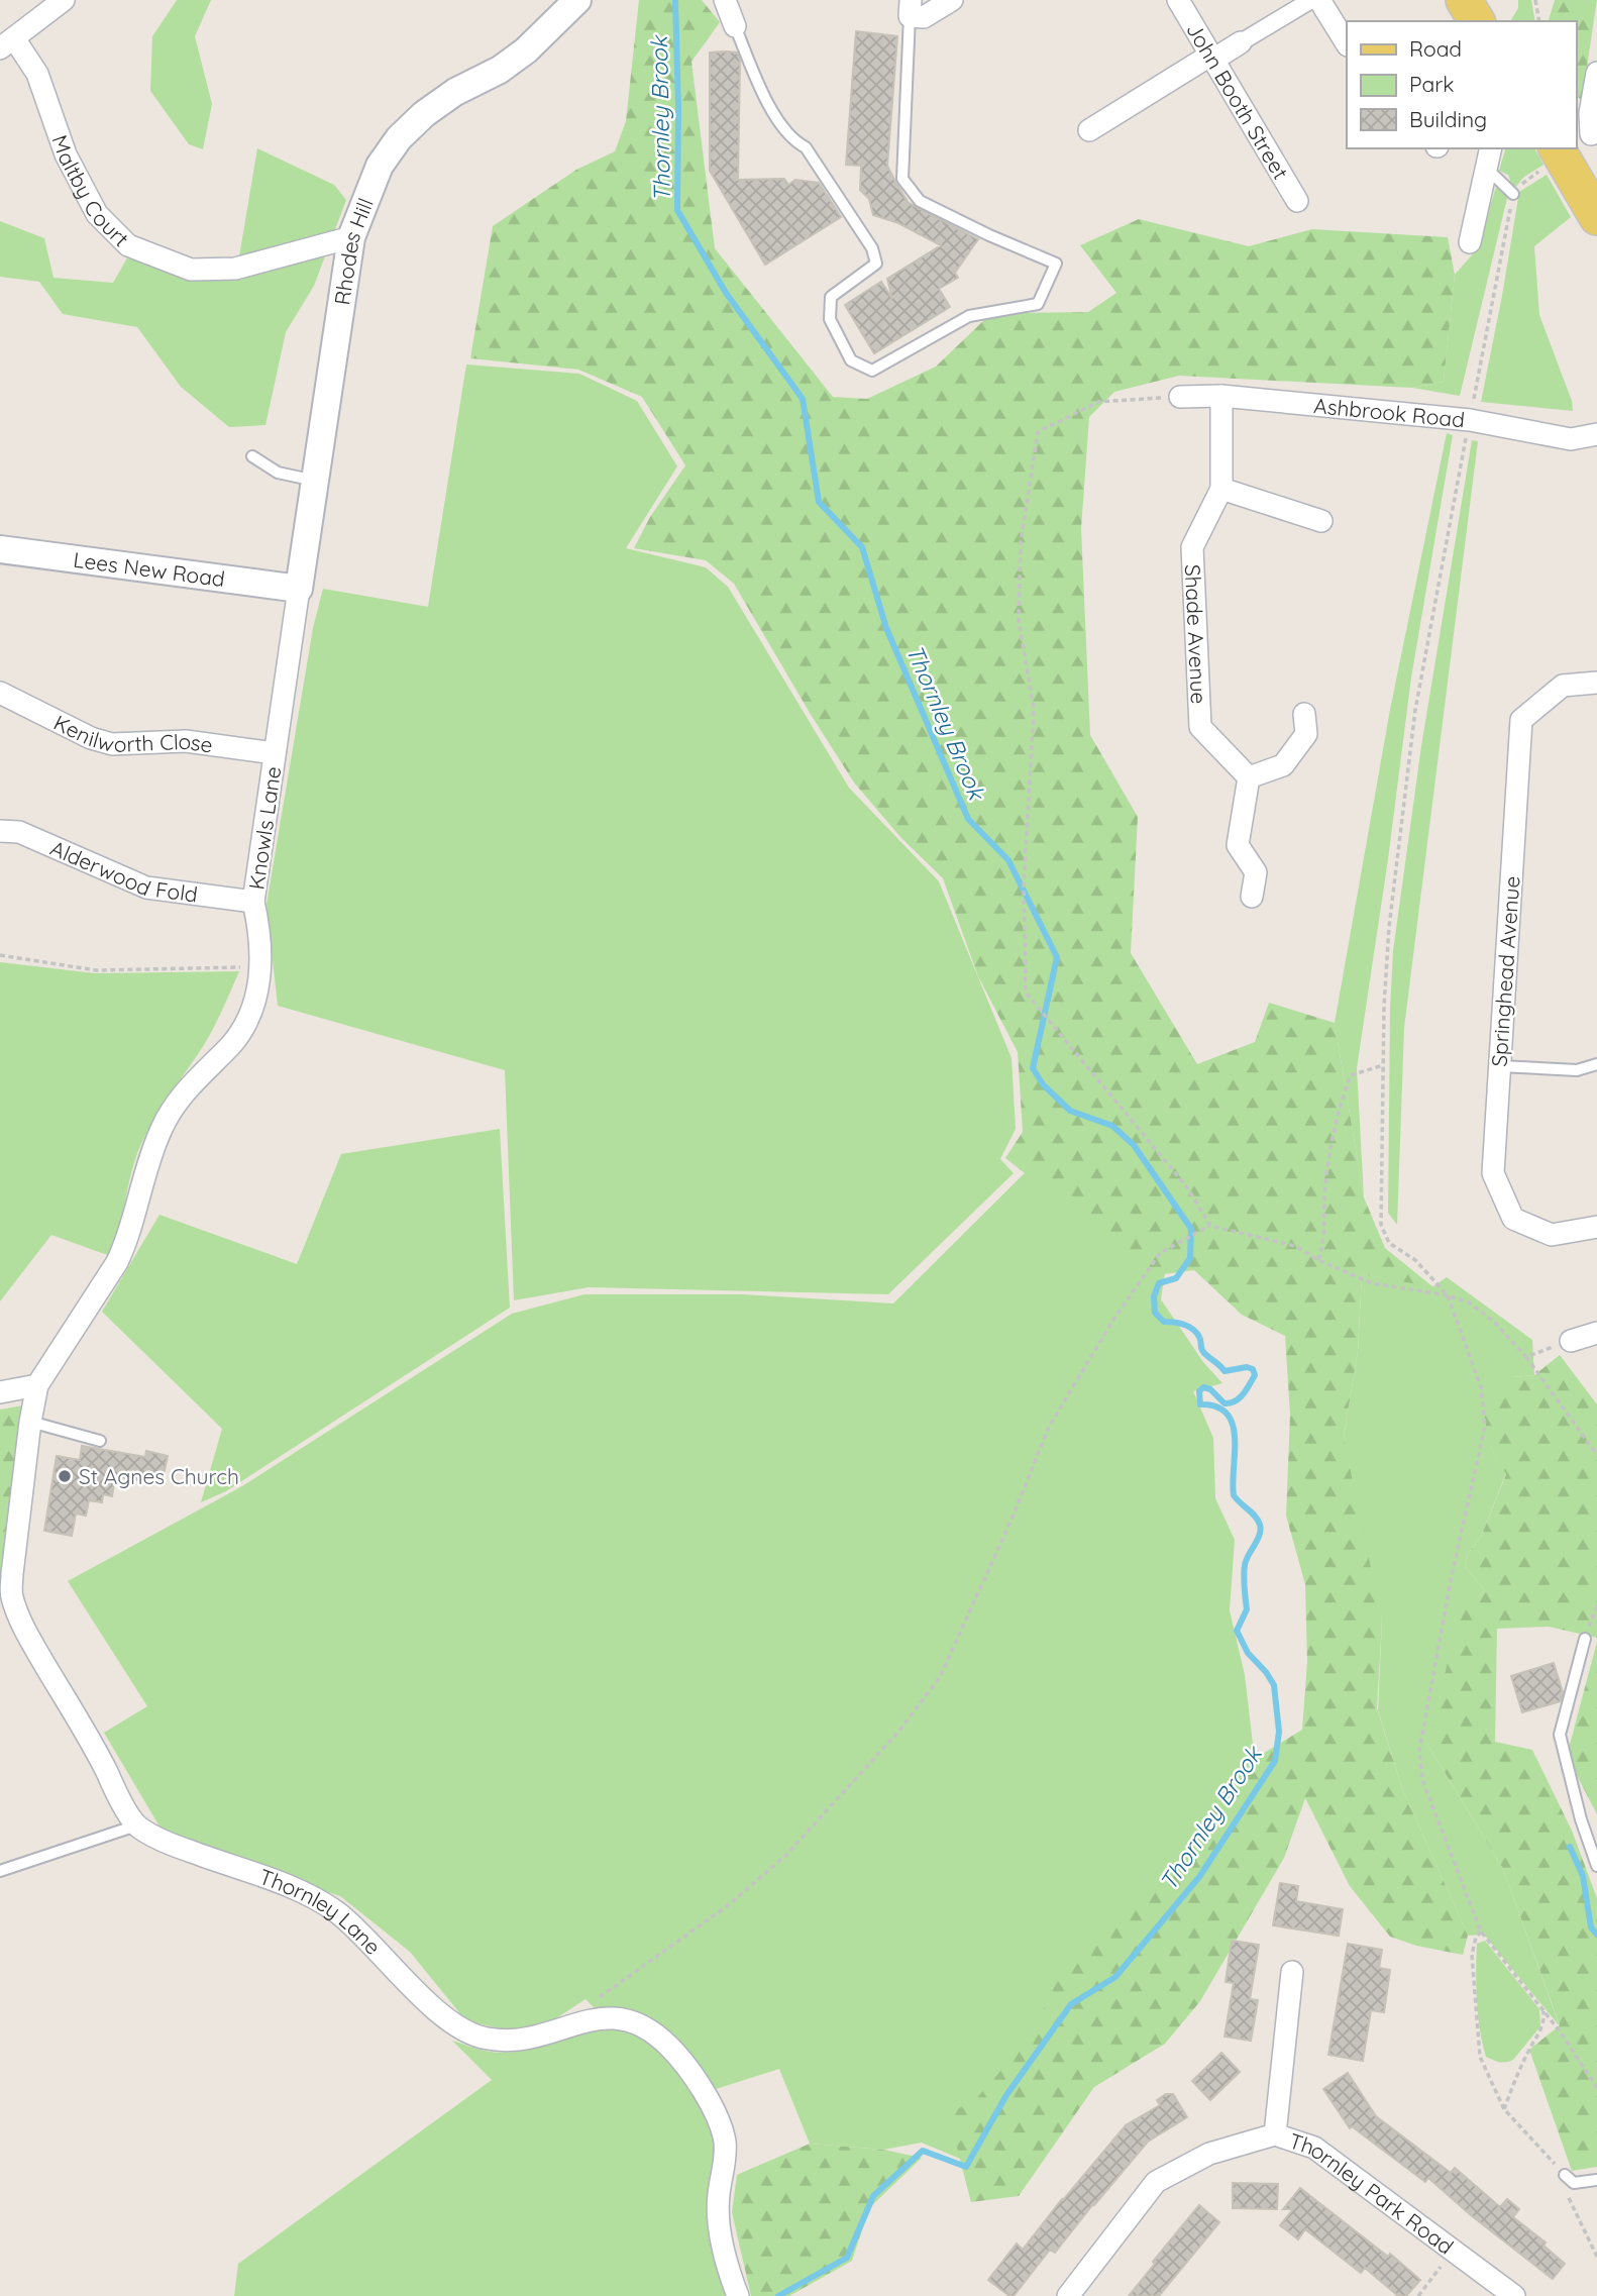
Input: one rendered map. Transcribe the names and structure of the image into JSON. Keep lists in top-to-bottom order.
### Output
{
  "streets": {
    "street": [
      "John Booth Street",
      "Maltby Court",
      "Rhodes Hill",
      "Ashbrook Road",
      "Lees New Road",
      "Shade Avenue",
      "Kenilworth Close",
      "Knowls Lane",
      "Alderwood Fold",
      "Springhead Avenue",
      "Thornley Lane",
      "Thornley Park Road"
    ]
  },
  "crossings": [
    ["Maltby Court", "Rhodes Hill"],
    ["Rhodes Hill", "Lees New Road"],
    ["Rhodes Hill", "Knowls Lane"],
    ["Ashbrook Road", "Shade Avenue"],
    ["Lees New Road", "Knowls Lane"],
    ["Kenilworth Close", "Knowls Lane"],
    ["Knowls Lane", "Alderwood Fold"]
  ],
  "water": ["Thornley Brook"],
  "places": ["St Agnes Church"],
  "legend": ["Road", "Park", "Building"]
}
